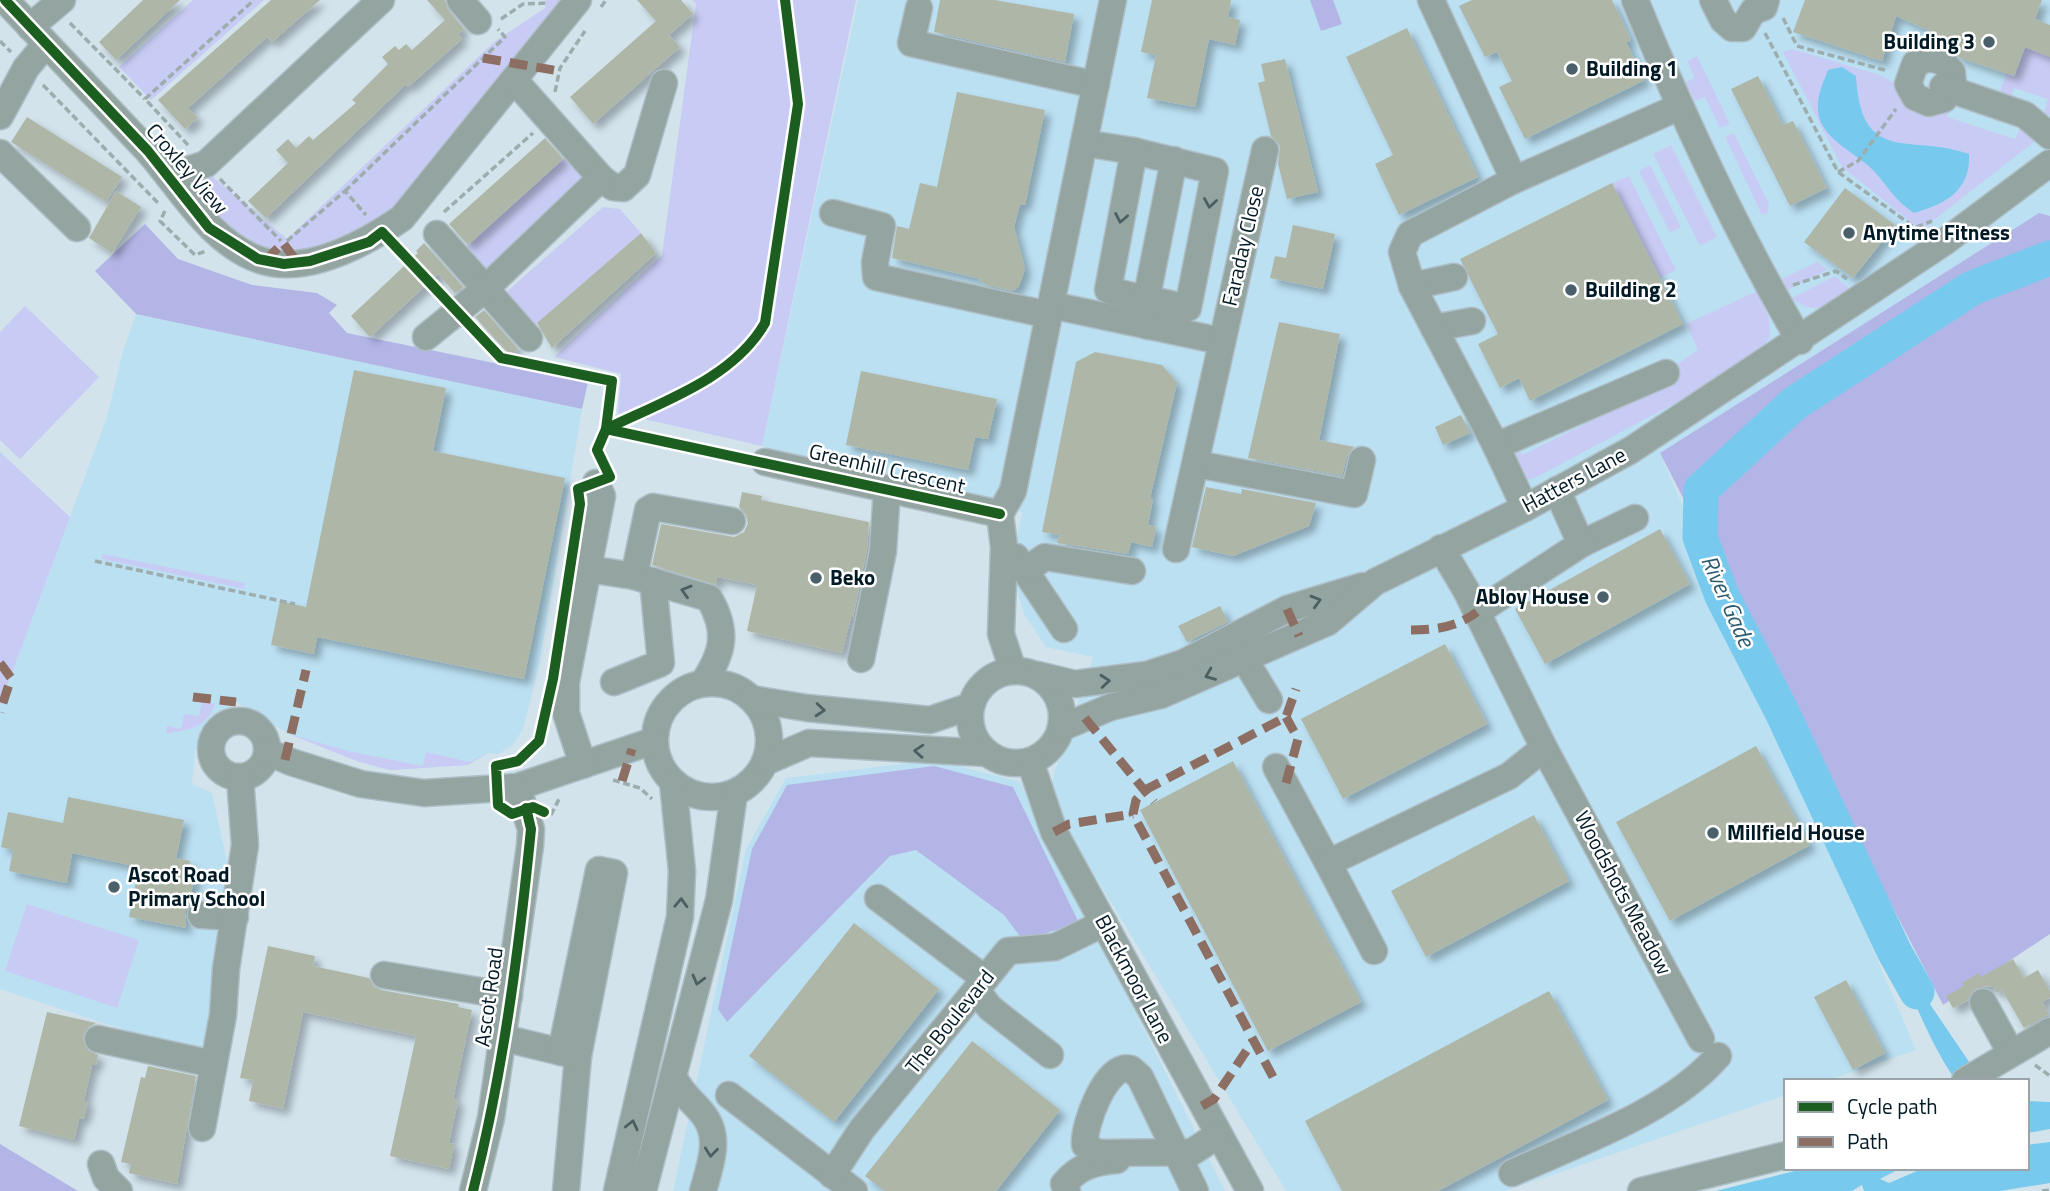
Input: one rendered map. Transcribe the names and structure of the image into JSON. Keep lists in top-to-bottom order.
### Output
{
  "streets": {
    "street": [
      "Croxley View",
      "Faraday Close",
      "Greenhill Crescent",
      "Hatters Lane",
      "Woodshots Meadow",
      "Blackmoor Lane",
      "Ascot Road",
      "The Boulevard"
    ]
  },
  "crossings": [
    ["Hatters Lane", "Woodshots Meadow"],
    ["Hatters Lane", "Blackmoor Lane"],
    ["Blackmoor Lane", "The Boulevard"]
  ],
  "water": ["River Gade"],
  "places": [
    "Building 3",
    "Building 1",
    "Anytime Fitness",
    "Building 2",
    "Beko",
    "Abloy House",
    "Millfield House",
    "Ascot Road Primary School"
  ],
  "legend": ["Cycle path", "Path"]
}
